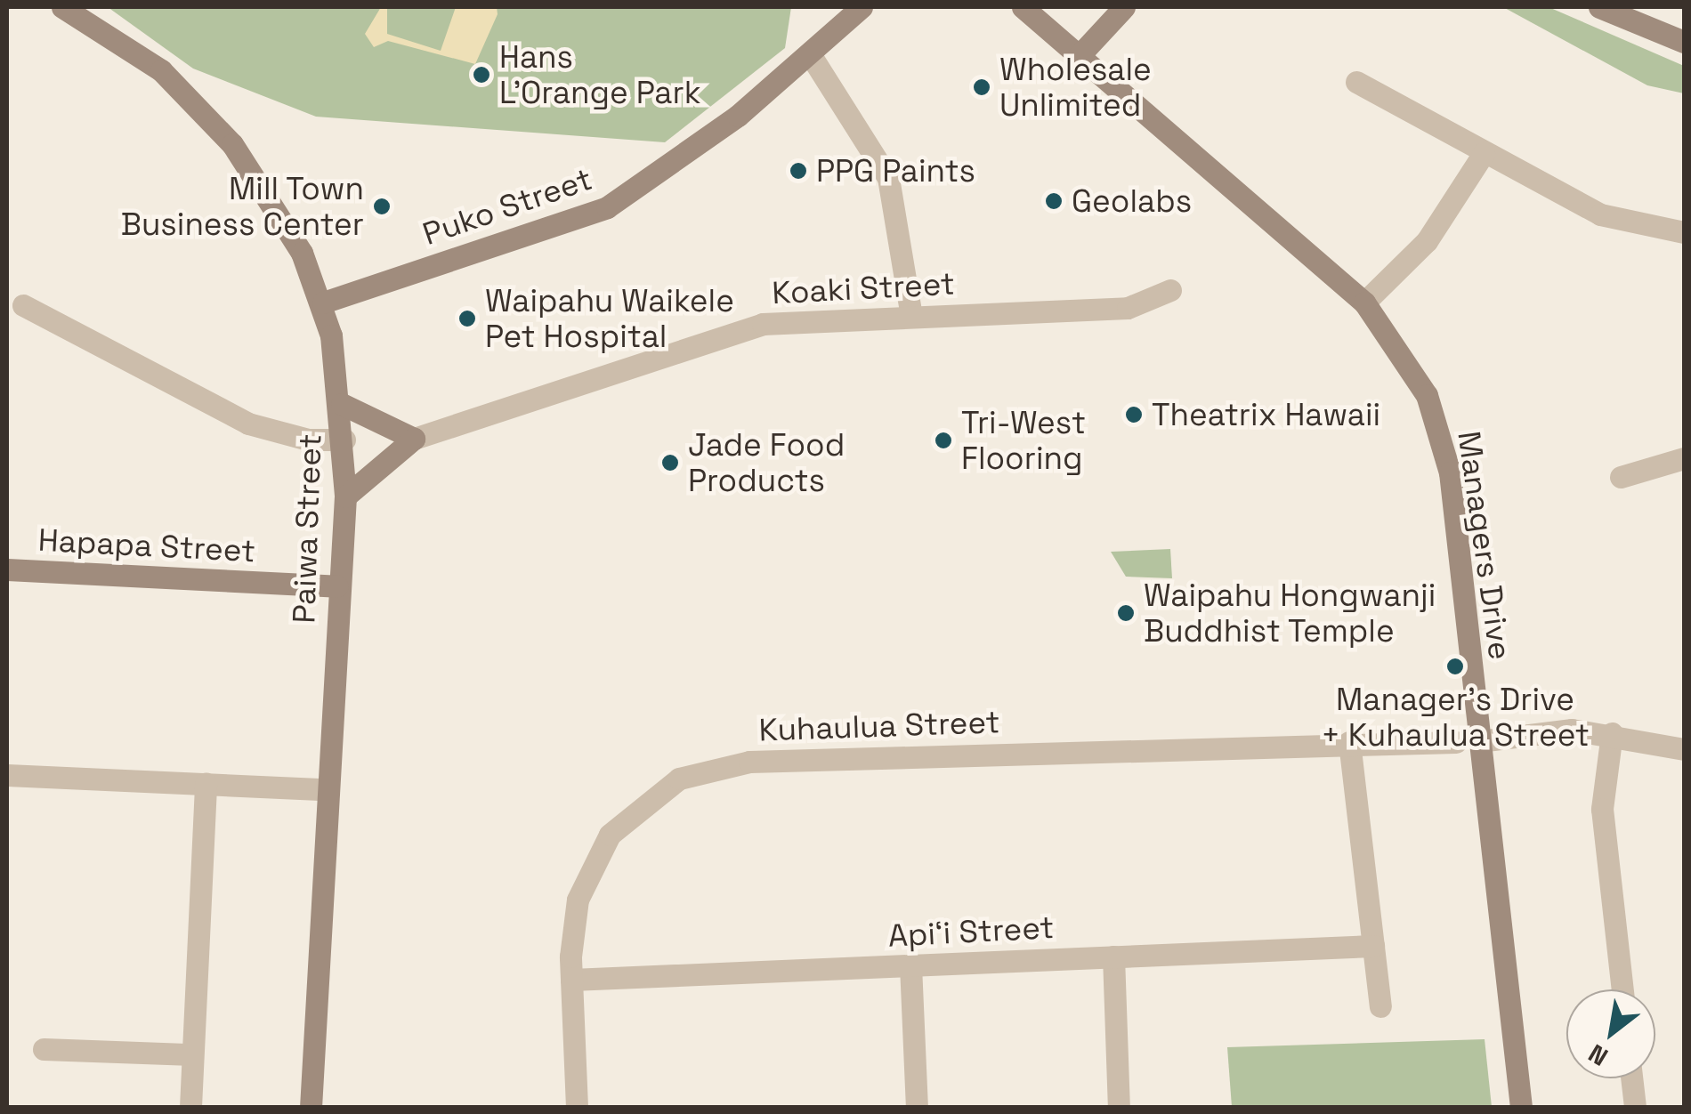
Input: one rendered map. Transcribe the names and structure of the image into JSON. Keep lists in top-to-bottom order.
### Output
{
  "streets": {
    "street": [
      "Puko Street",
      "Koaki Street",
      "Paiwa Street",
      "Hapapa Street",
      "Managers Drive",
      "Kuhaulua Street",
      "Apiʻi Street"
    ]
  },
  "crossings": [
    ["Puko Street", "Paiwa Street"],
    ["Paiwa Street", "Hapapa Street"],
    ["Managers Drive", "Kuhaulua Street"],
    ["Kuhaulua Street", "Apiʻi Street"]
  ],
  "places": [
    "Hans L'Orange Park",
    "Wholesale Unlimited",
    "PPG Paints",
    "Geolabs",
    "Mill Town Business Center",
    "Waipahu Waikele Pet Hospital",
    "Theatrix Hawaii",
    "Tri-West Flooring",
    "Jade Food Products",
    "Waipahu Hongwanji Buddhist Temple",
    "Manager's Drive + Kuhaulua Street"
  ],
  "north": "bottom left"
}
